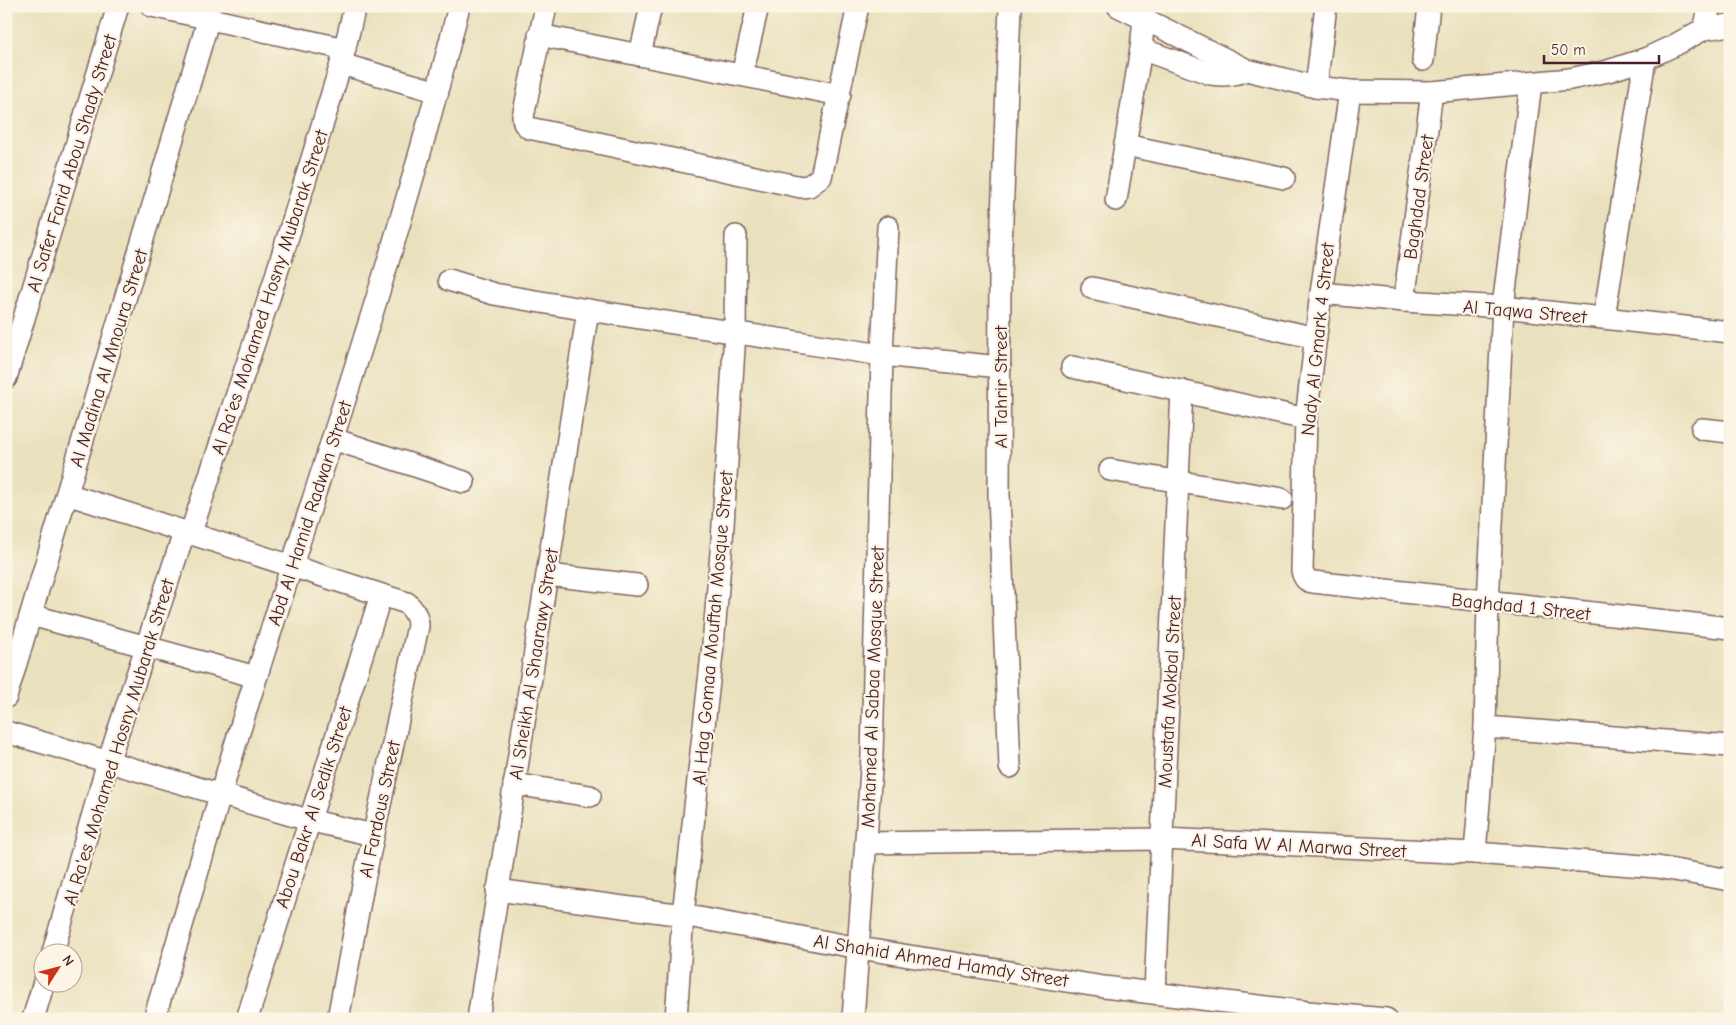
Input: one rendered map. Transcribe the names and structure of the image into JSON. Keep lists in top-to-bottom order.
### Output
{
  "streets": {
    "street": [
      "Al Safer Farid Abou Shady Street",
      "Baghdad Street",
      "Al Ra'es Mohamed Hosny Mubarak Street",
      "Al Taqwa Street",
      "Nady Al Gmark 4 Street",
      "Al Madina Al Mnoura Street",
      "Al Tahrir Street",
      "Abd Al Hamid Radwan Street",
      "Baghdad 1 Street",
      "Al Hag Gomaa Mouftah Mosque Street",
      "Al Sheikh Al Shaarawy Street",
      "Mohamed Al Sabaa Mosque Street",
      "Moustafa Mokbal Street",
      "Abou Bakr Al Sedik Street",
      "Al Fardous Street",
      "Al Safa W Al Marwa Street",
      "Al Shahid Ahmed Hamdy Street"
    ]
  },
  "crossings": [
    ["Baghdad Street", "Al Taqwa Street"],
    ["Al Taqwa Street", "Nady Al Gmark 4 Street"],
    ["Nady Al Gmark 4 Street", "Baghdad 1 Street"],
    ["Al Hag Gomaa Mouftah Mosque Street", "Al Shahid Ahmed Hamdy Street"],
    ["Al Sheikh Al Shaarawy Street", "Al Shahid Ahmed Hamdy Street"],
    ["Mohamed Al Sabaa Mosque Street", "Al Safa W Al Marwa Street"],
    ["Mohamed Al Sabaa Mosque Street", "Al Shahid Ahmed Hamdy Street"],
    ["Moustafa Mokbal Street", "Al Safa W Al Marwa Street"],
    ["Moustafa Mokbal Street", "Al Shahid Ahmed Hamdy Street"],
    ["Abou Bakr Al Sedik Street", "Al Fardous Street"]
  ],
  "scale_bar": "50 m",
  "north": "top right"
}
